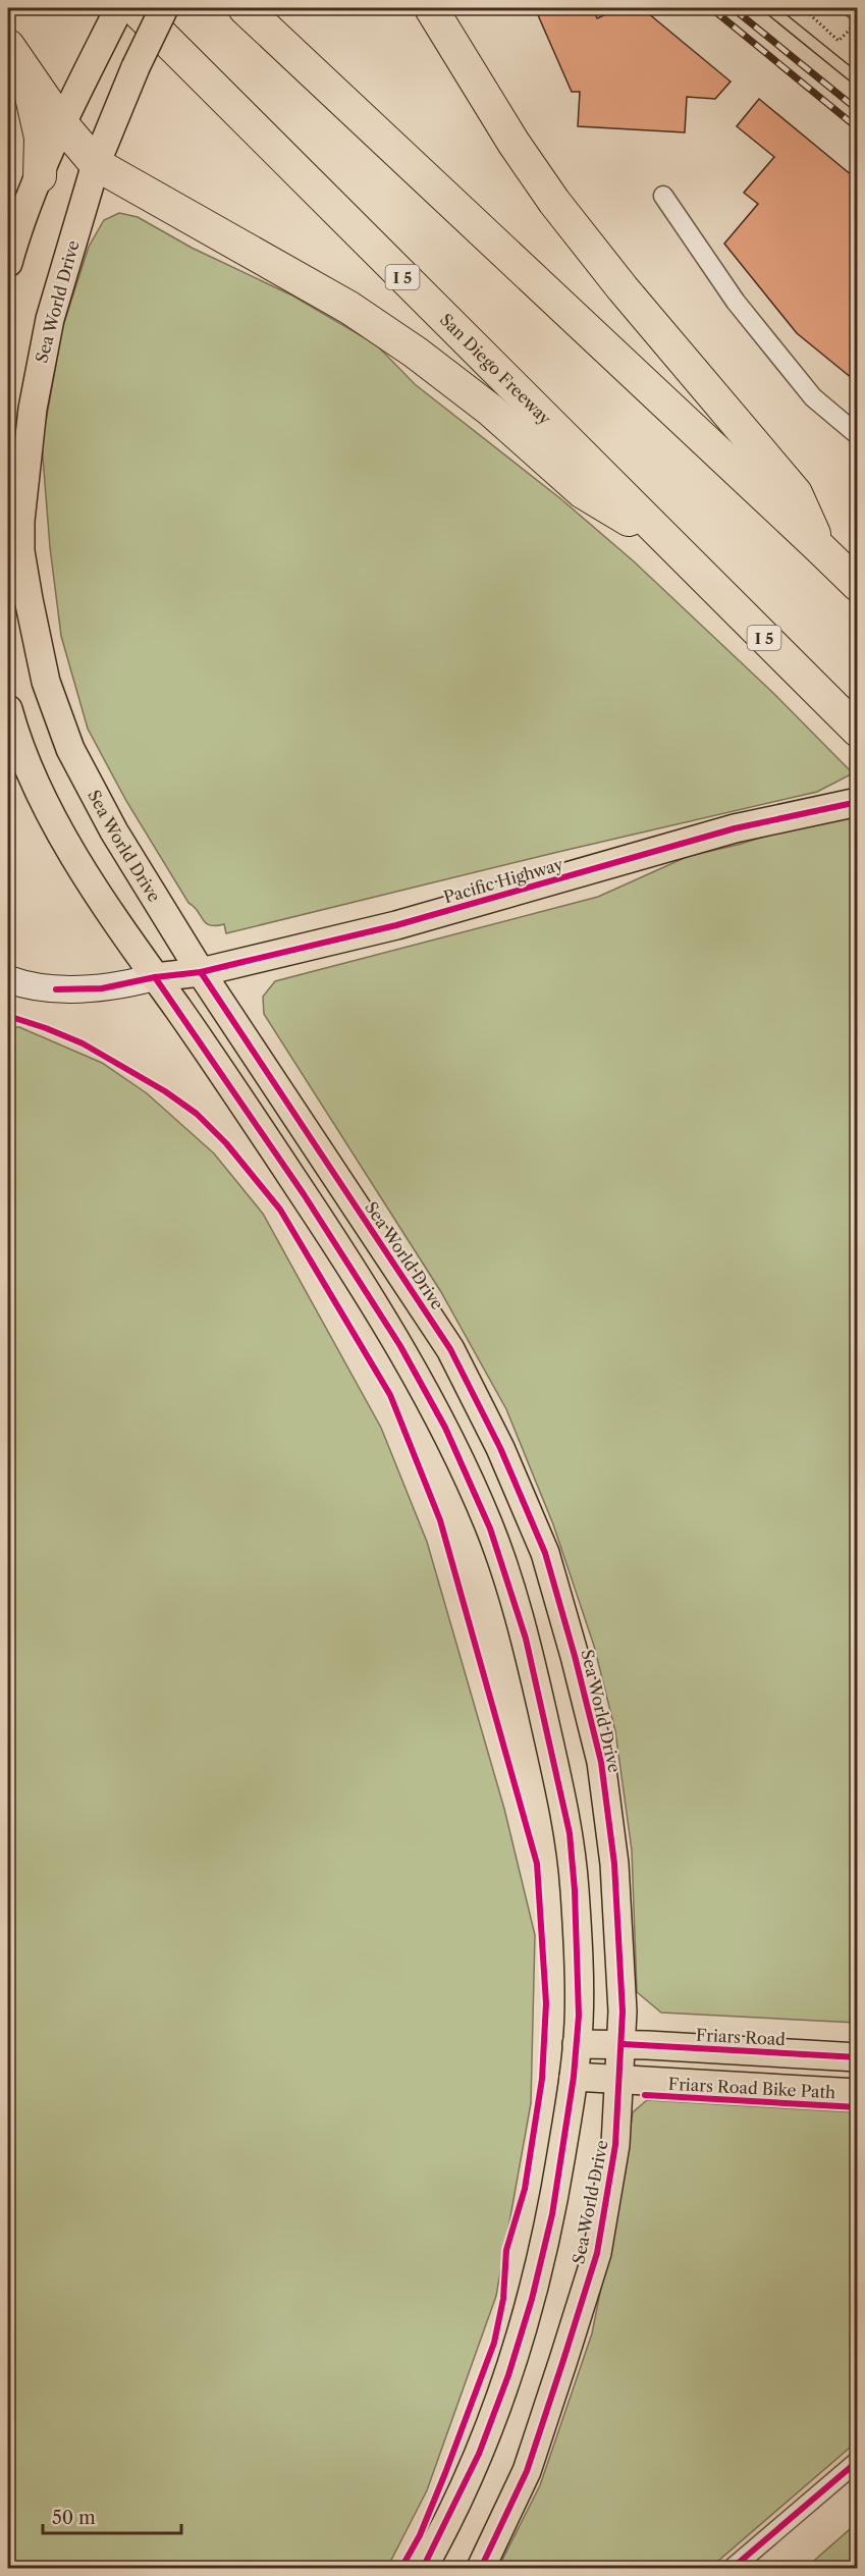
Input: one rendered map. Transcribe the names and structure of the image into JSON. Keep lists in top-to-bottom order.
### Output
{
  "streets": {
    "highway": ["I 5", "San Diego Freeway"],
    "main road": ["Sea World Drive", "Pacific Highway", "Friars Road"],
    "cycle path": ["Friars Road Bike Path"]
  },
  "crossings": [
    ["Sea World Drive", "Pacific Highway"],
    ["Sea World Drive", "Friars Road"]
  ],
  "scale_bar": "50 m"
}
